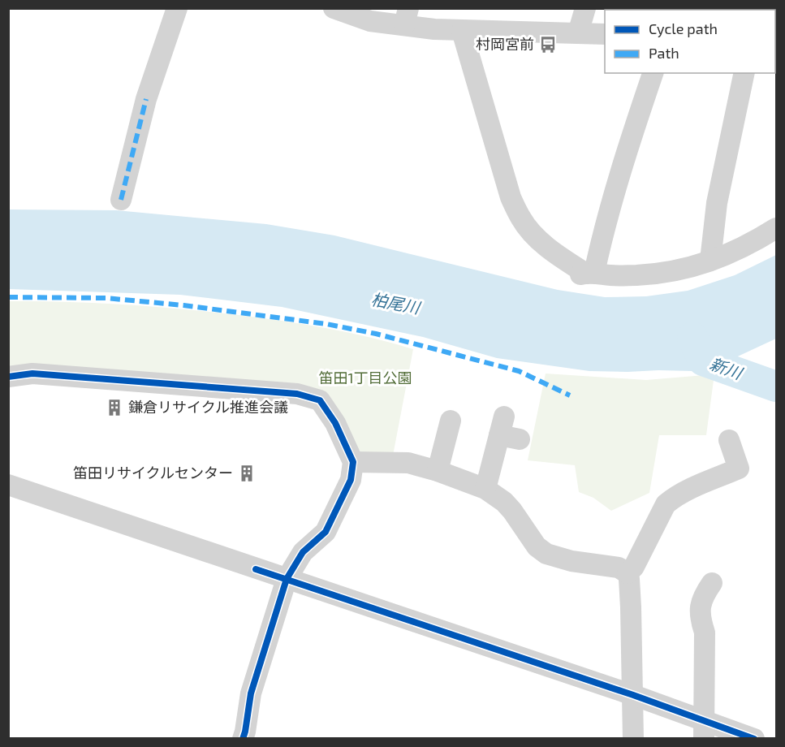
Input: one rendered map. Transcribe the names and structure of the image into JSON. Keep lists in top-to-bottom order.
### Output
{
  "water": ["柏尾川", "新川"],
  "parks": ["笛田1丁目公園"],
  "places": {
    "bus stop": ["村岡宮前"],
    "building": ["鎌倉リサイクル推進会議", "笛田リサイクルセンター"]
  },
  "legend": ["Cycle path", "Path"]
}
